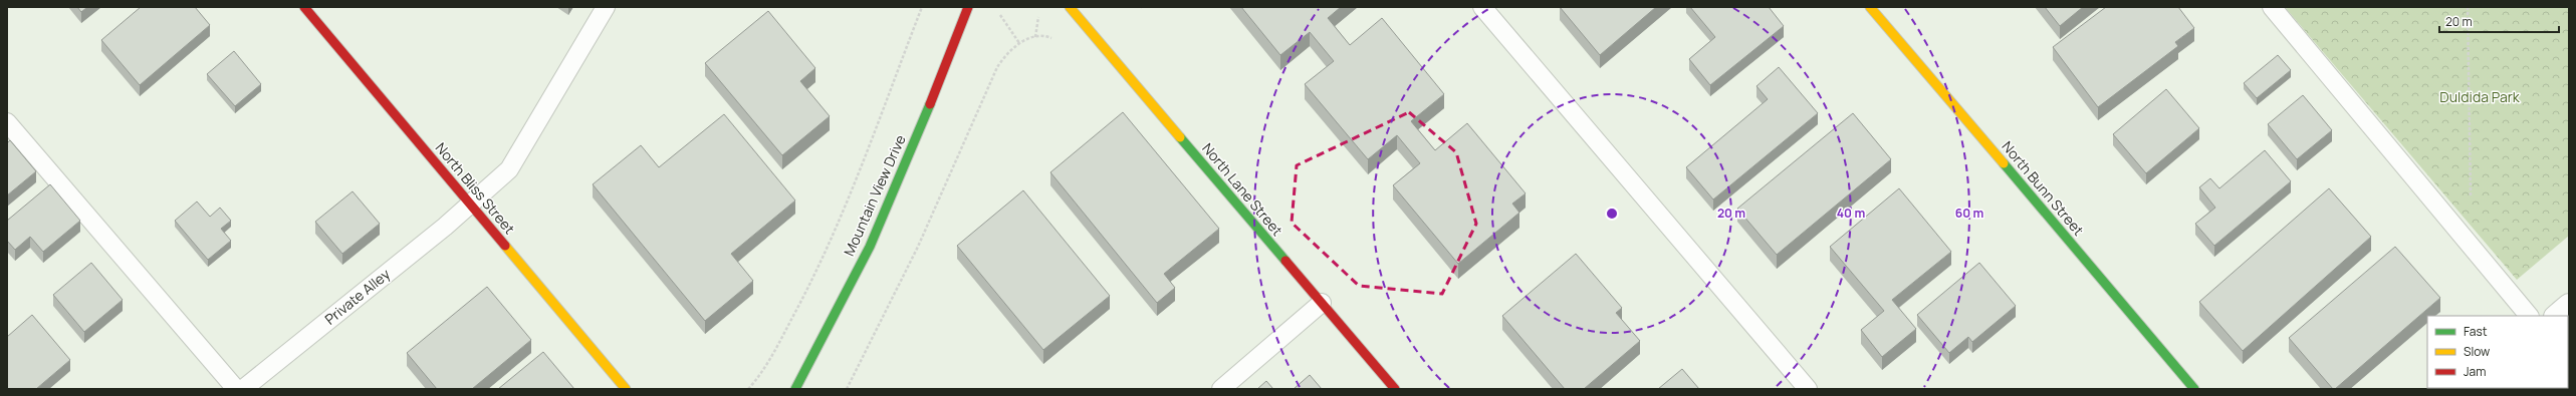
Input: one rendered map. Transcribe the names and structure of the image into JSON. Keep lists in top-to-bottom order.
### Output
{
  "streets": {
    "street": [
      "North Bliss Street",
      "North Bunn Street",
      "North Lane Street",
      "Mountain View Drive"
    ],
    "lane": ["Private Alley"]
  },
  "crossings": [
    ["North Bliss Street", "Private Alley"]
  ],
  "parks": ["Duldida Park"],
  "legend": ["Fast", "Slow", "Jam"],
  "scale_bar": "20 m",
  "rings": ["20 m", "40 m", "60 m"]
}
